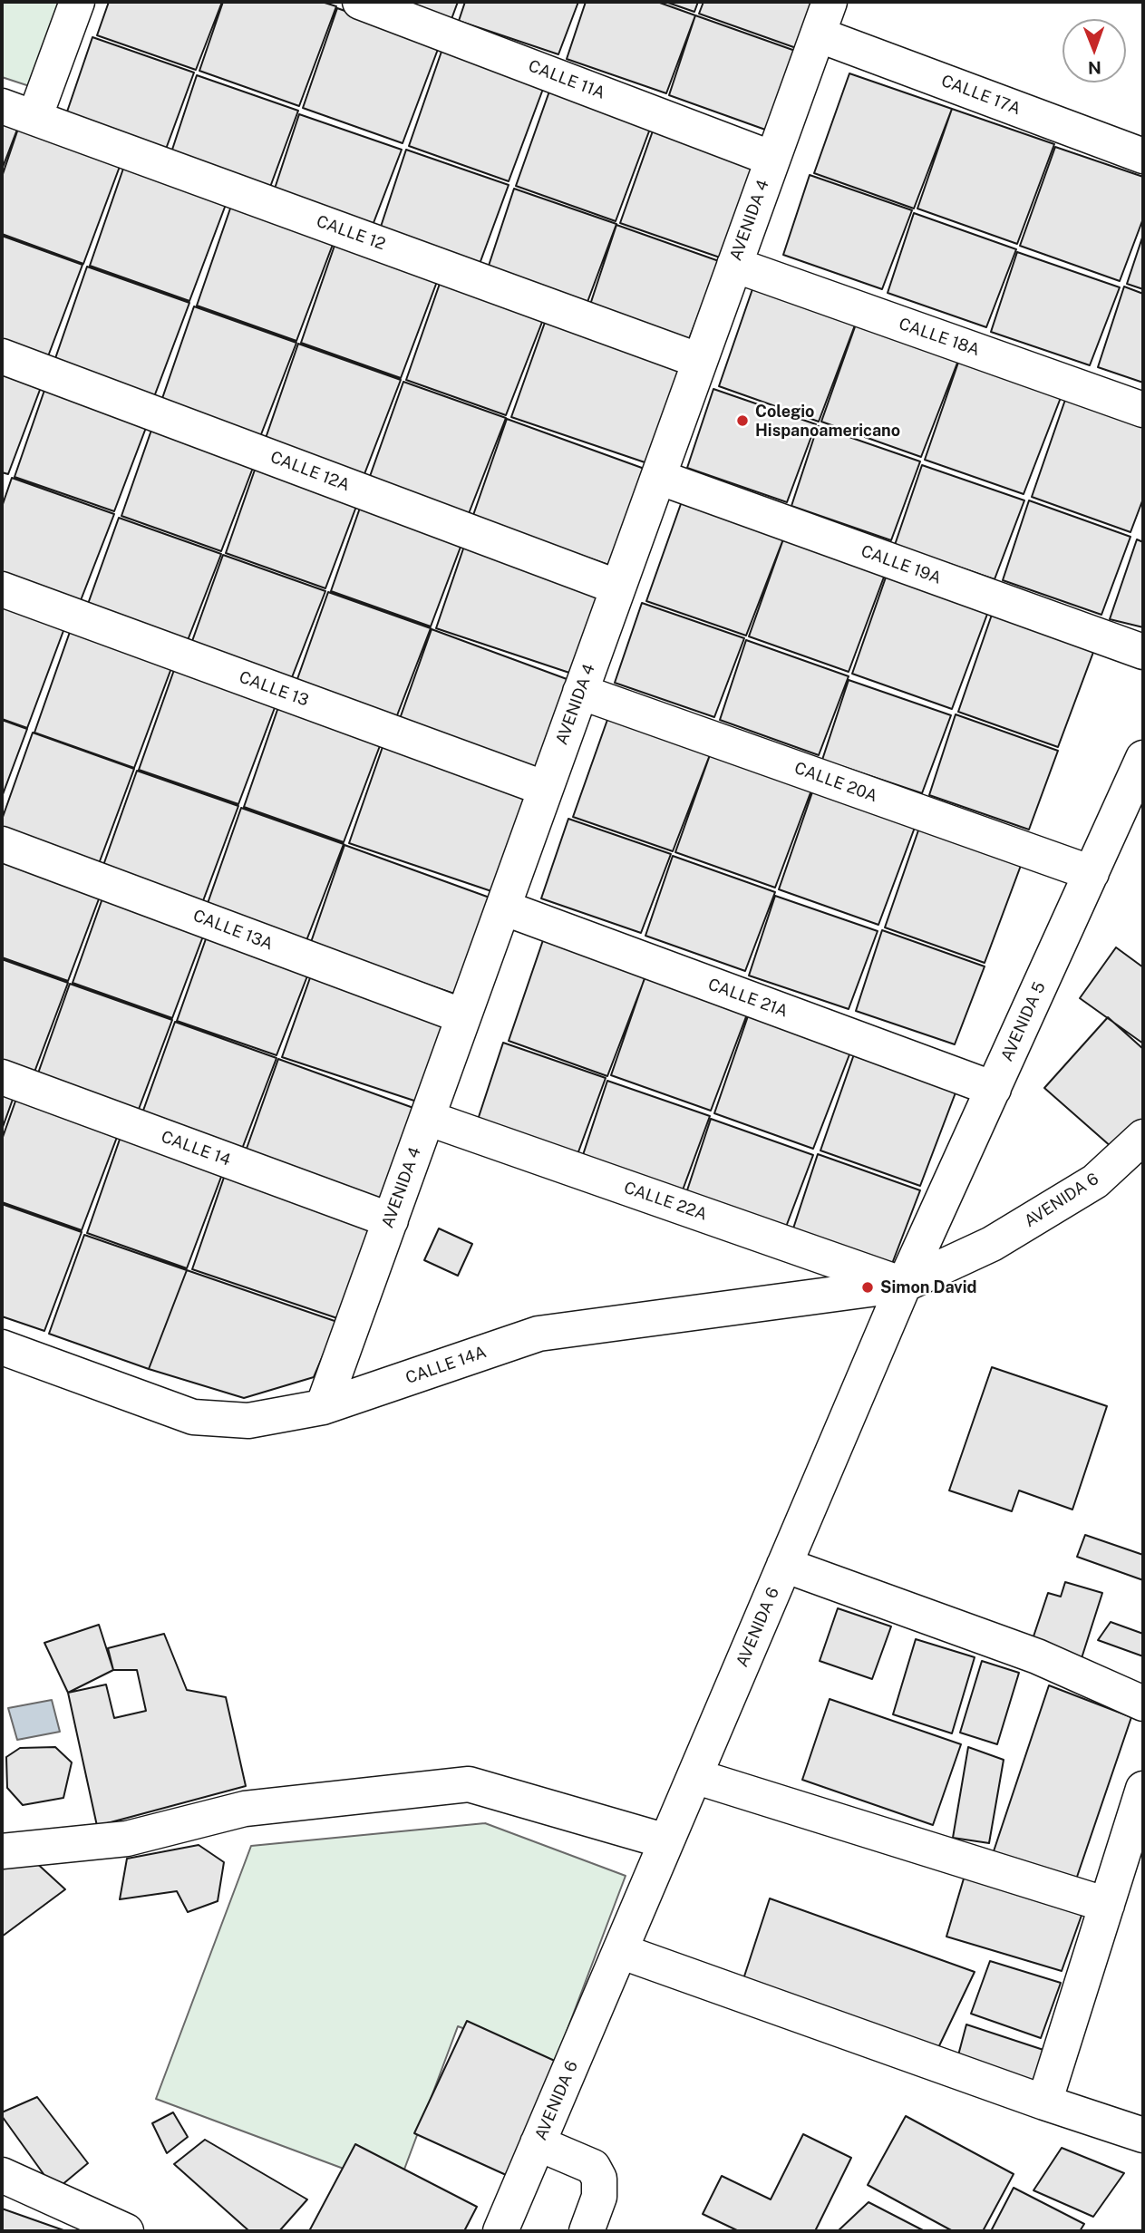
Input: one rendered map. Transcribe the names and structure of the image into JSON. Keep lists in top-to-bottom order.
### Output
{
  "streets": {
    "street": [
      "CALLE 11A",
      "CALLE 17A",
      "AVENIDA 4",
      "CALLE 12",
      "CALLE 18A",
      "CALLE 12A",
      "CALLE 19A",
      "CALLE 13",
      "CALLE 20A",
      "CALLE 13A",
      "CALLE 21A",
      "AVENIDA 5",
      "CALLE 14",
      "AVENIDA 6",
      "CALLE 22A",
      "CALLE 14A"
    ]
  },
  "crossings": [
    ["CALLE 11A", "AVENIDA 4"],
    ["CALLE 17A", "AVENIDA 4"],
    ["AVENIDA 4", "CALLE 12"],
    ["AVENIDA 4", "CALLE 18A"],
    ["AVENIDA 4", "CALLE 12A"],
    ["AVENIDA 4", "CALLE 19A"],
    ["AVENIDA 4", "CALLE 13"],
    ["AVENIDA 4", "CALLE 20A"],
    ["AVENIDA 4", "CALLE 13A"],
    ["AVENIDA 4", "CALLE 21A"],
    ["AVENIDA 4", "CALLE 14"],
    ["AVENIDA 4", "CALLE 22A"],
    ["AVENIDA 4", "CALLE 14A"],
    ["CALLE 20A", "AVENIDA 5"],
    ["CALLE 21A", "AVENIDA 5"],
    ["AVENIDA 5", "AVENIDA 6"],
    ["AVENIDA 5", "CALLE 22A"],
    ["AVENIDA 5", "CALLE 14A"],
    ["AVENIDA 6", "CALLE 22A"],
    ["AVENIDA 6", "CALLE 14A"],
    ["CALLE 22A", "CALLE 14A"]
  ],
  "places": ["Colegio Hispanoamericano", "Simon David"],
  "north": "bottom"
}
